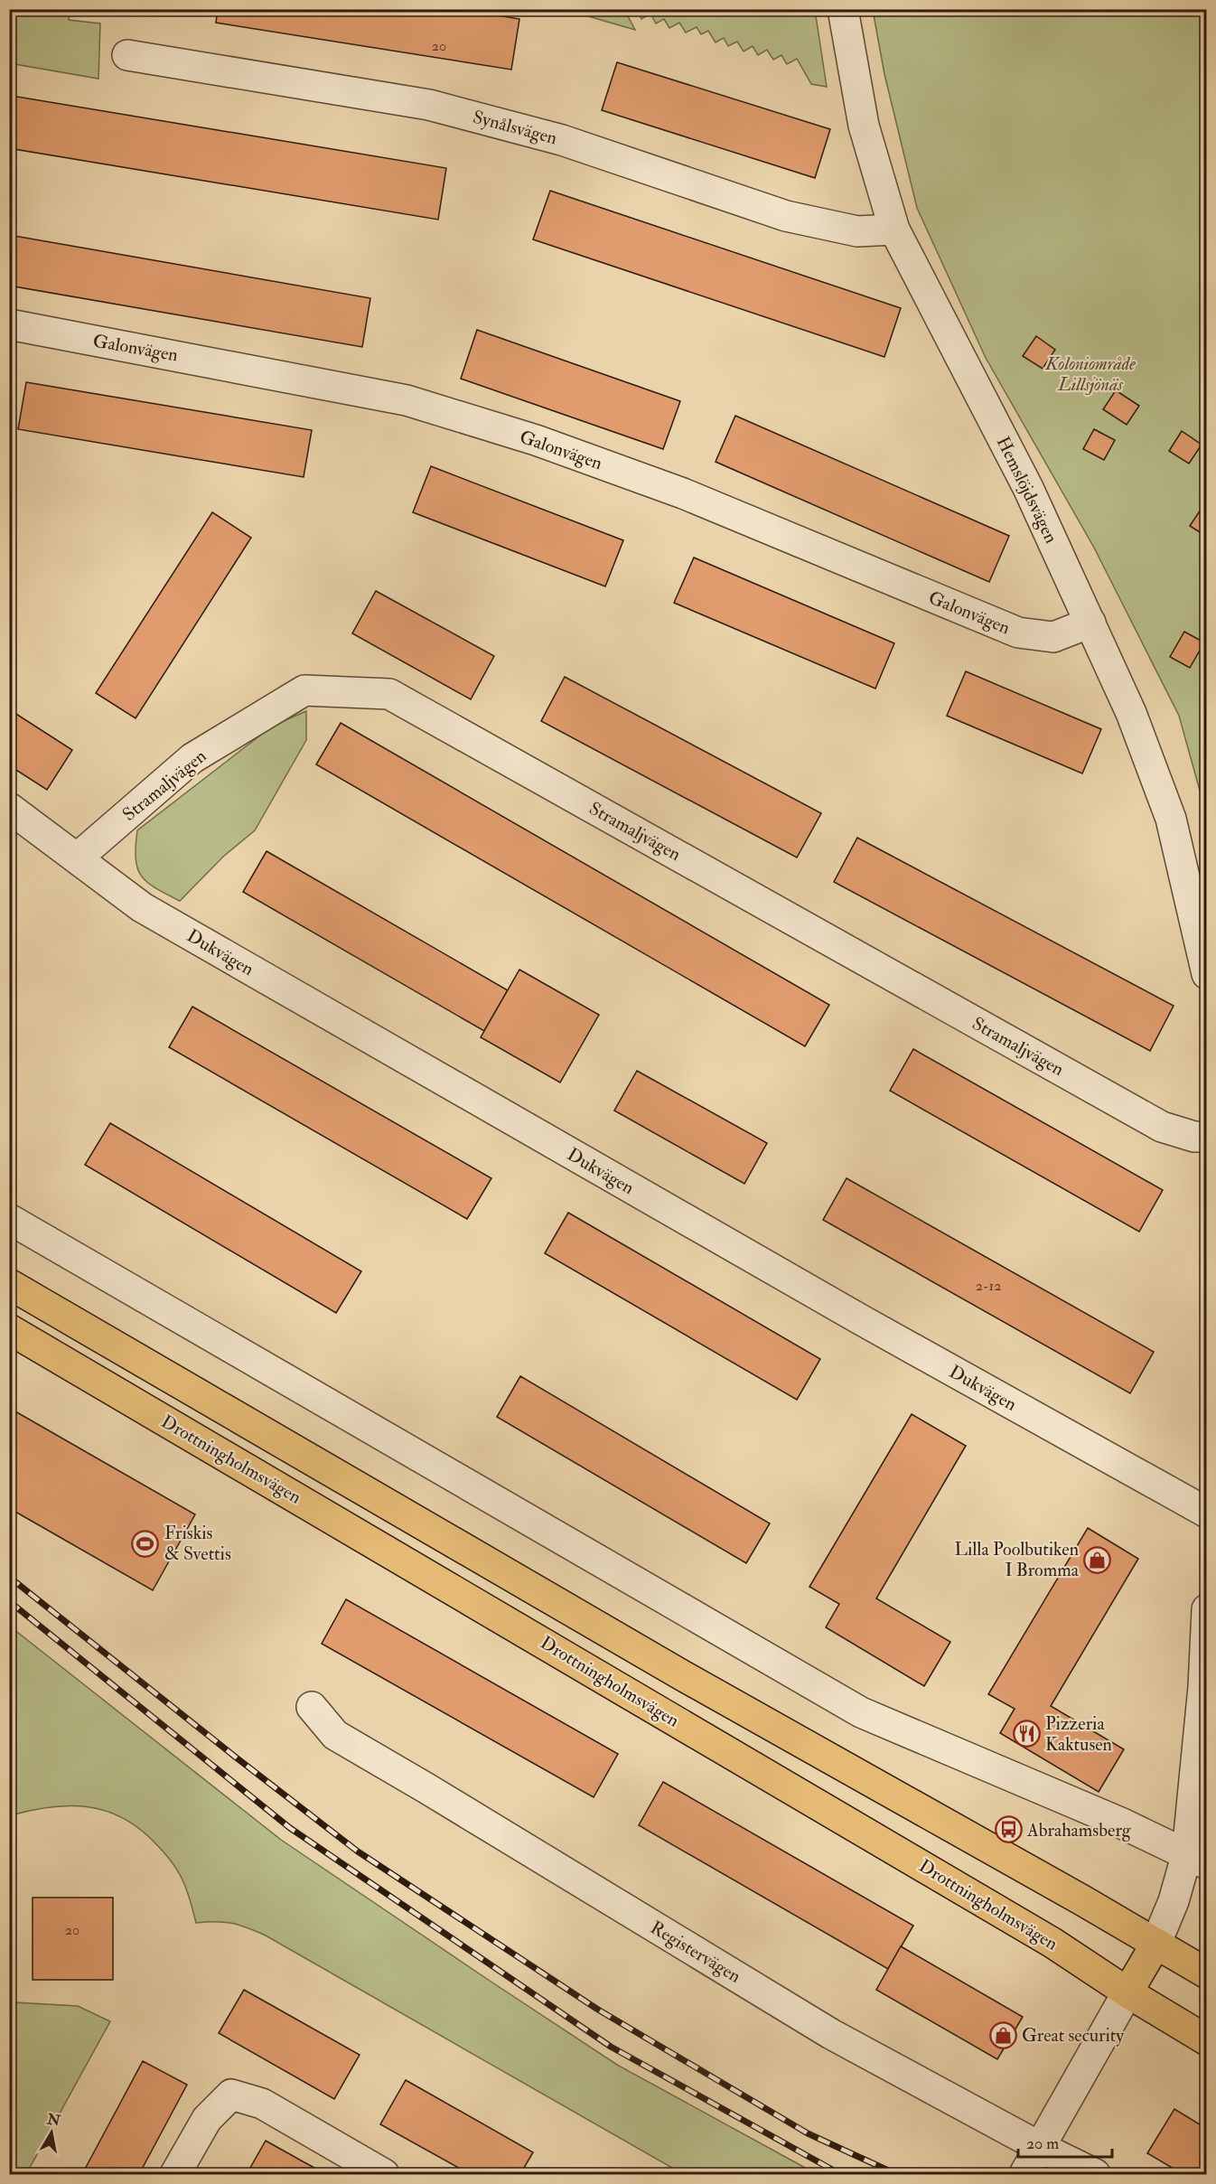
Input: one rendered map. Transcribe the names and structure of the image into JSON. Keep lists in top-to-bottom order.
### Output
{
  "streets": {
    "main road": ["Drottningholmsvägen"],
    "street": [
      "Synålsvägen",
      "Galonvägen",
      "Hemslöjdsvägen",
      "Stramaljvägen",
      "Dukvägen",
      "Registervägen"
    ]
  },
  "crossings": [
    ["Synålsvägen", "Hemslöjdsvägen"],
    ["Galonvägen", "Hemslöjdsvägen"],
    ["Stramaljvägen", "Dukvägen"]
  ],
  "parks": ["Koloniområde Lillsjönäs"],
  "places": {
    "sports": ["Friskis & Svettis"],
    "shop": ["Lilla Poolbutiken I Bromma", "Great security"],
    "restaurant": ["Pizzeria Kaktusen"],
    "bus stop": ["Abrahamsberg"]
  },
  "house_numbers": ["20", "2-12", "20"],
  "scale_bar": "20 m",
  "north": "top"
}
